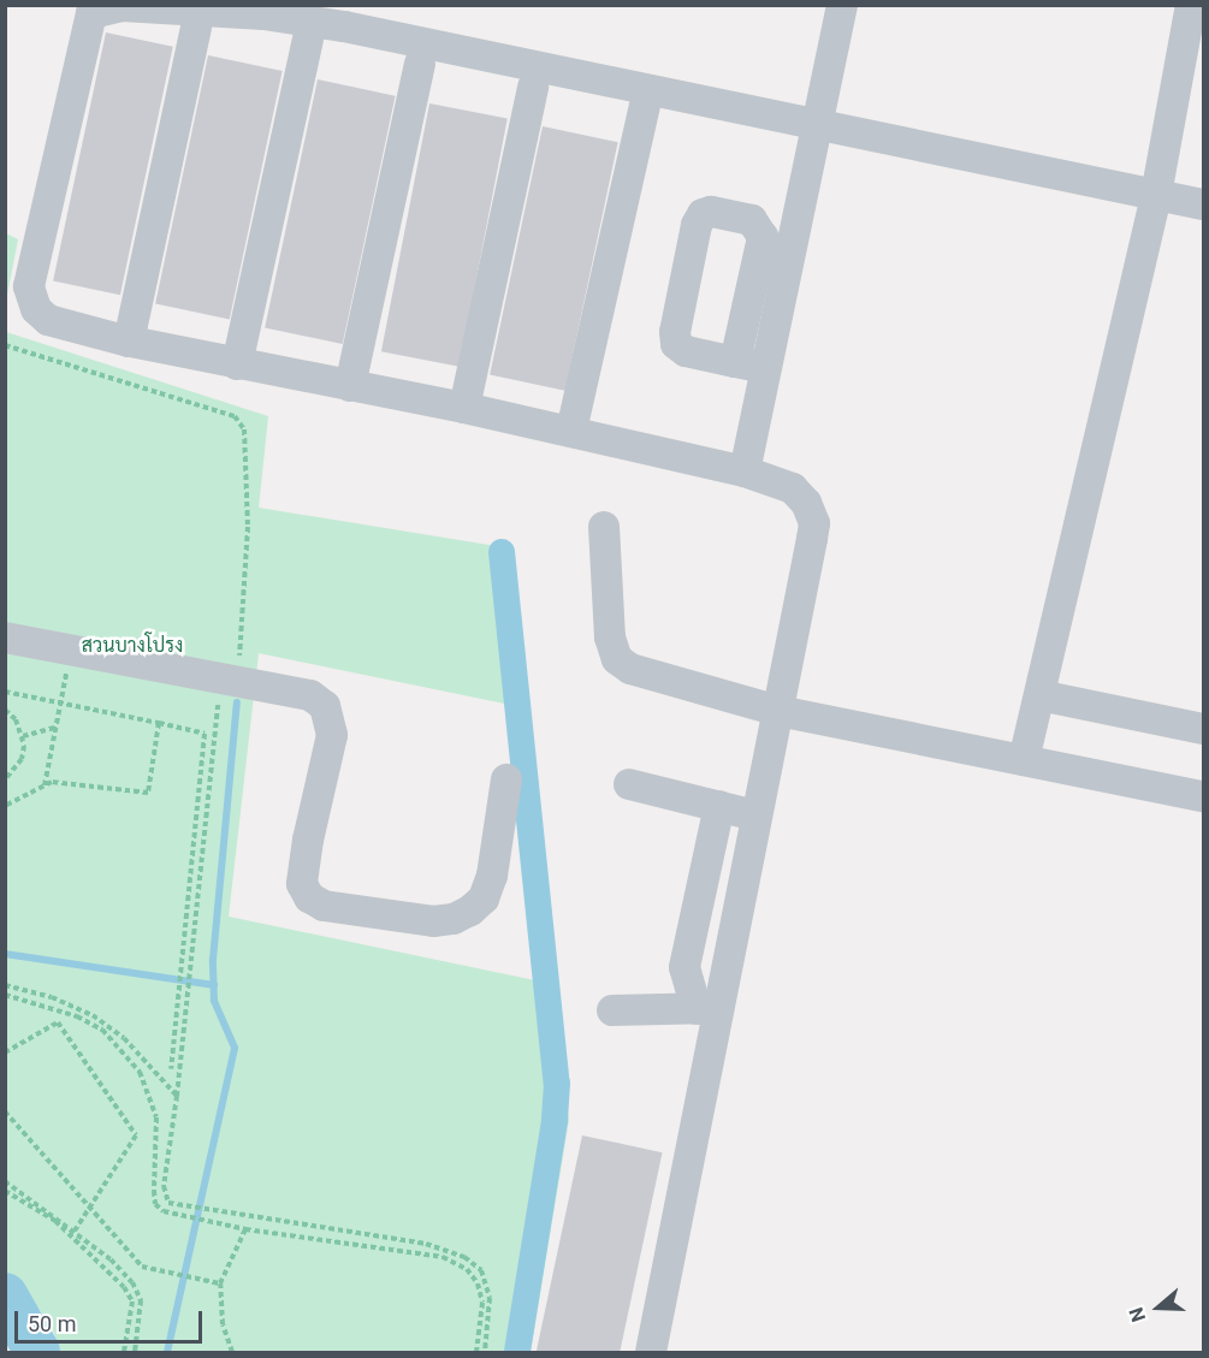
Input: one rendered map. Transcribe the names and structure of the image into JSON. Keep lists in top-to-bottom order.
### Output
{
  "parks": ["สวนบางโปรง"],
  "scale_bar": "50 m",
  "north": "left"
}
